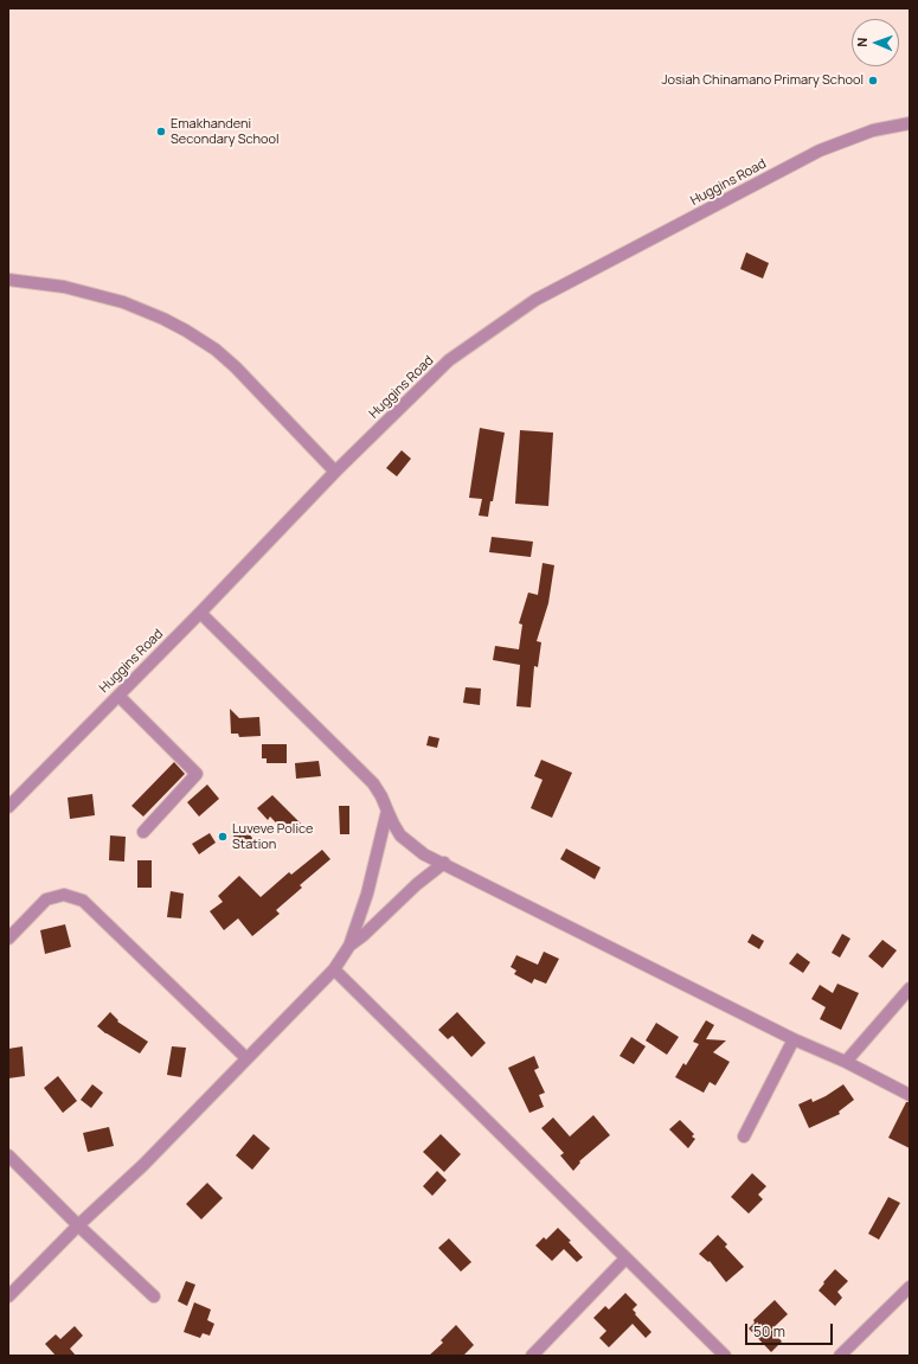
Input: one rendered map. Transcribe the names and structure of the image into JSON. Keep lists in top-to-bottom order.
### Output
{
  "streets": {
    "street": ["Huggins Road"]
  },
  "places": ["Josiah Chinamano Primary School", "Emakhandeni Secondary School", "Luveve Police Station"],
  "scale_bar": "50 m",
  "north": "left"
}
